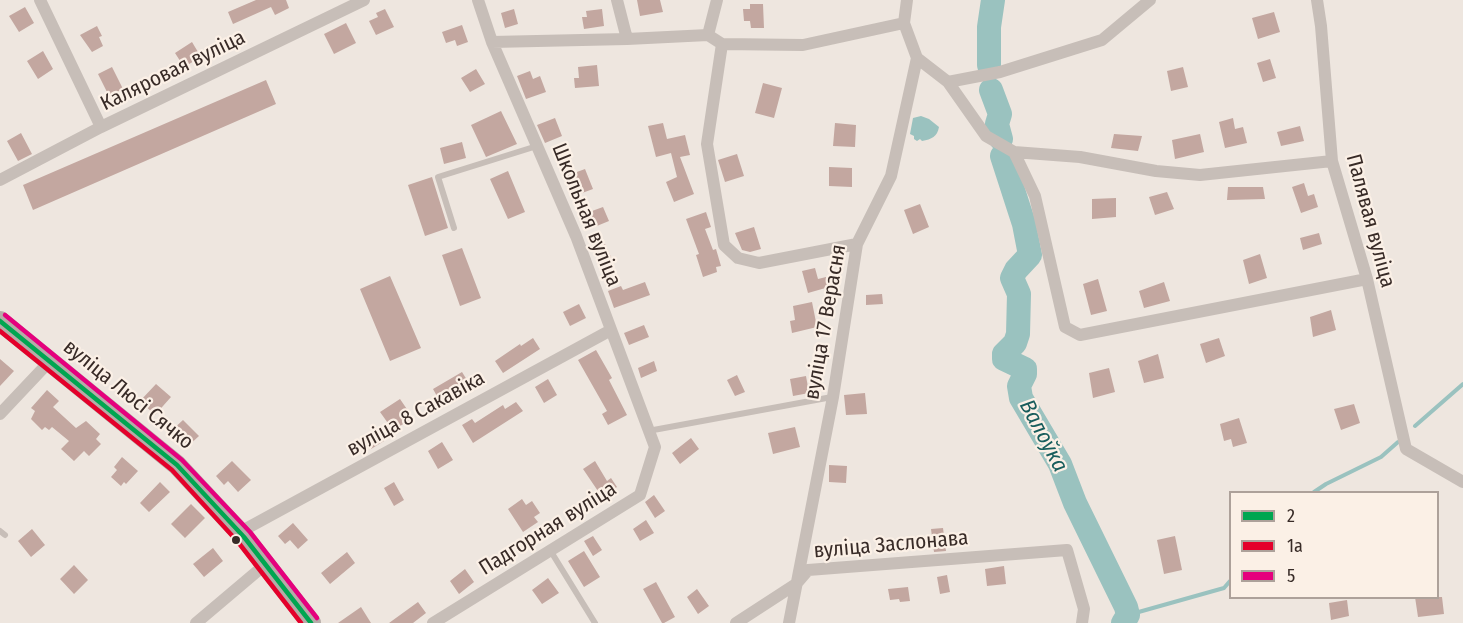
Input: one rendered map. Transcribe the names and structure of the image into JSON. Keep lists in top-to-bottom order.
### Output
{
  "streets": {
    "main road": ["вуліца Люсі Сячко"],
    "street": [
      "Каляровая вуліца",
      "Школьная вуліца",
      "Палявая вуліца",
      "вуліца 17 Верасня",
      "вуліца 8 Сакавіка",
      "Падгорная вуліца",
      "вуліца Заслонава"
    ]
  },
  "crossings": [
    ["Школьная вуліца", "вуліца 8 Сакавіка"],
    ["Школьная вуліца", "Падгорная вуліца"],
    ["вуліца 17 Верасня", "вуліца Заслонава"],
    ["вуліца Люсі Сячко", "вуліца 8 Сакавіка"]
  ],
  "water": ["Валоўка"],
  "lines": ["transit line 5", "transit line 2", "transit line 1а"],
  "legend": ["2", "1а", "5"]
}
